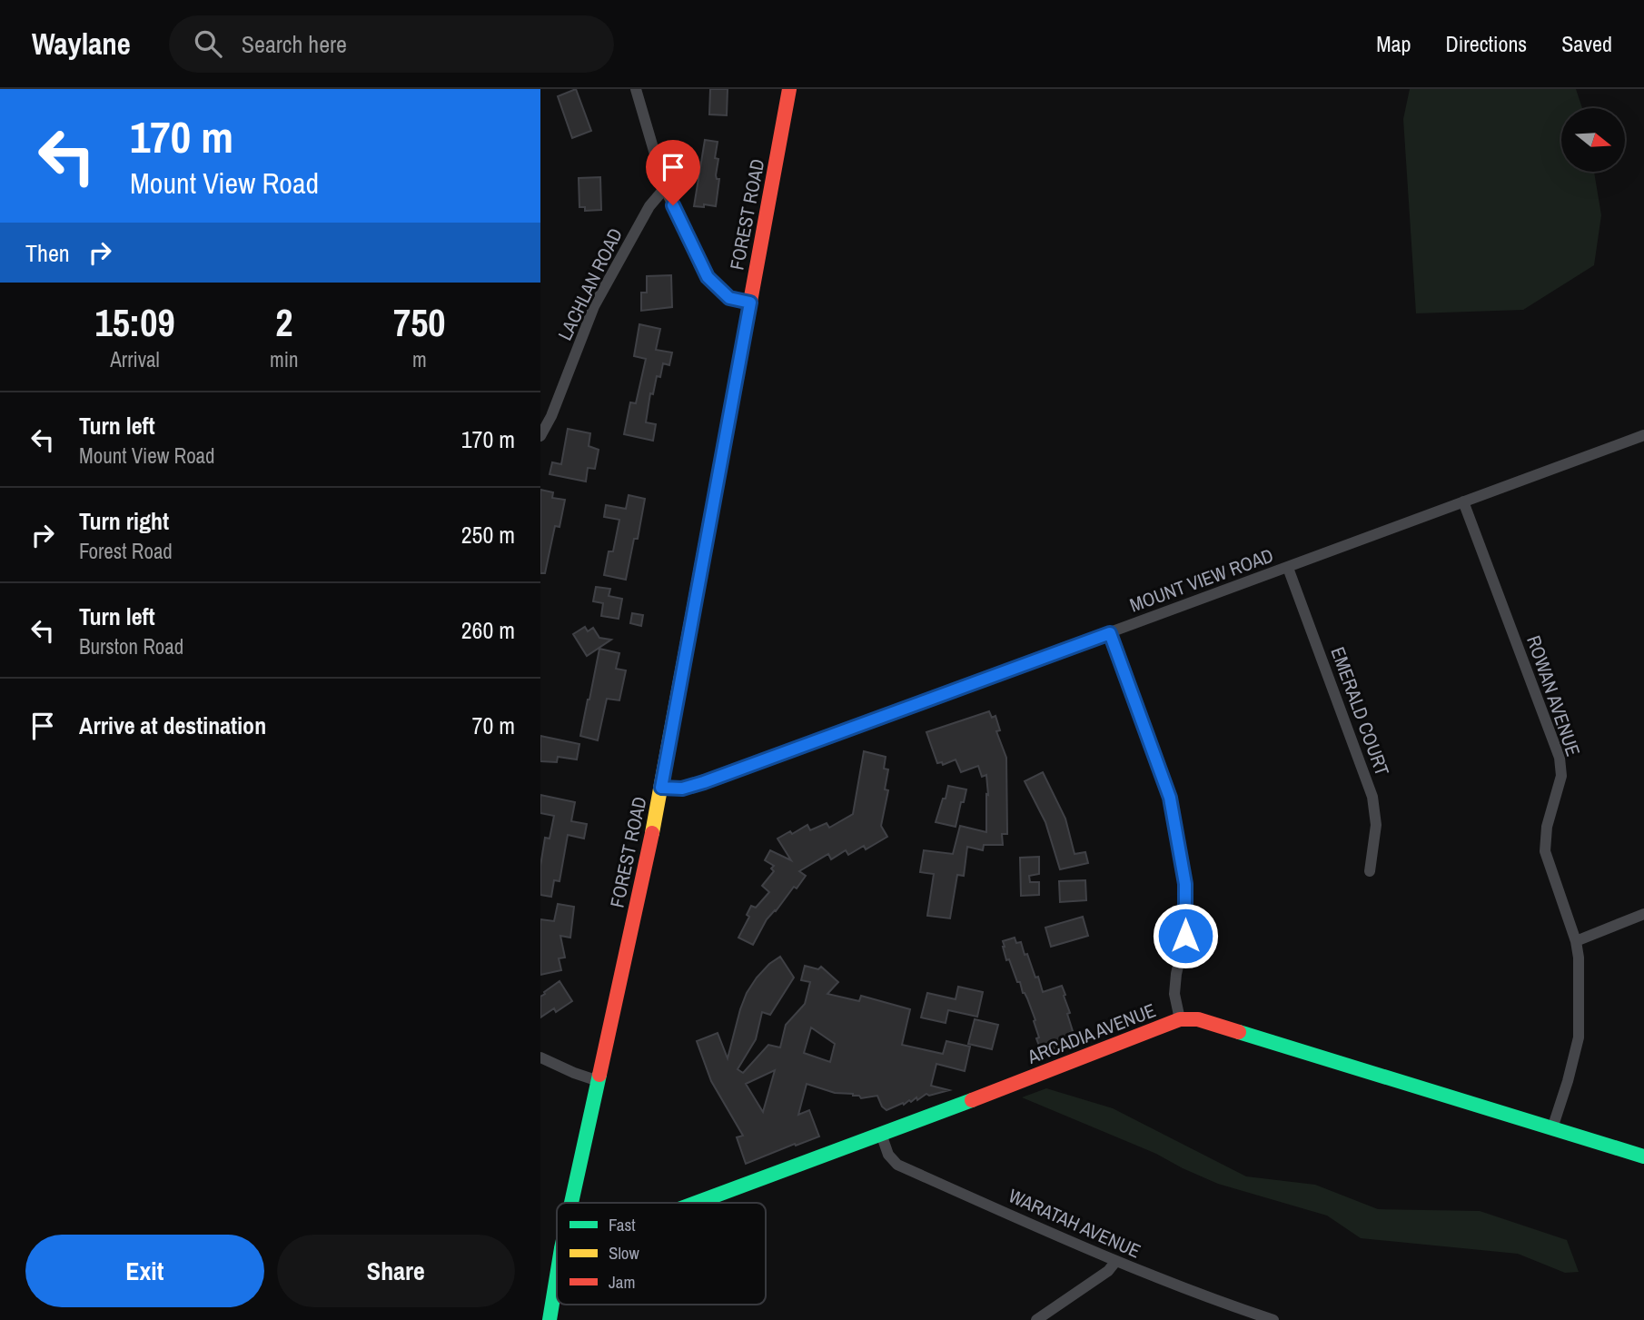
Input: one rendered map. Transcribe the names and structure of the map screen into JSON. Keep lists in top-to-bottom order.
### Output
{
  "streets": {
    "main road": ["FOREST ROAD", "ARCADIA AVENUE"],
    "street": [
      "LACHLAN ROAD",
      "MOUNT VIEW ROAD",
      "ROWAN AVENUE",
      "EMERALD COURT",
      "WARATAH AVENUE"
    ]
  },
  "crossings": [
    ["FOREST ROAD", "MOUNT VIEW ROAD"],
    ["MOUNT VIEW ROAD", "ROWAN AVENUE"],
    ["MOUNT VIEW ROAD", "EMERALD COURT"],
    ["ROWAN AVENUE", "ARCADIA AVENUE"],
    ["ARCADIA AVENUE", "WARATAH AVENUE"]
  ],
  "legend": ["Fast", "Slow", "Jam"],
  "north": "right",
  "page": {
    "header": "Waylane",
    "search": "Search here",
    "nav": ["Map", "Directions", "Saved"],
    "turn": ["170 m", "Mount View Road"],
    "then": "Then",
    "eta": [
      "15:09",
      "Arrival",
      "2",
      "min",
      "750",
      "m"
    ],
    "list": [
      {
        "name": "Turn left",
        "note": "Mount View Road",
        "value": "170 m"
      },
      {
        "name": "Turn right",
        "note": "Forest Road",
        "value": "250 m"
      },
      {
        "name": "Turn left",
        "note": "Burston Road",
        "value": "260 m"
      },
      {
        "name": "Arrive at destination",
        "value": "70 m"
      }
    ],
    "buttons": ["Exit", "Share"]
  }
}
